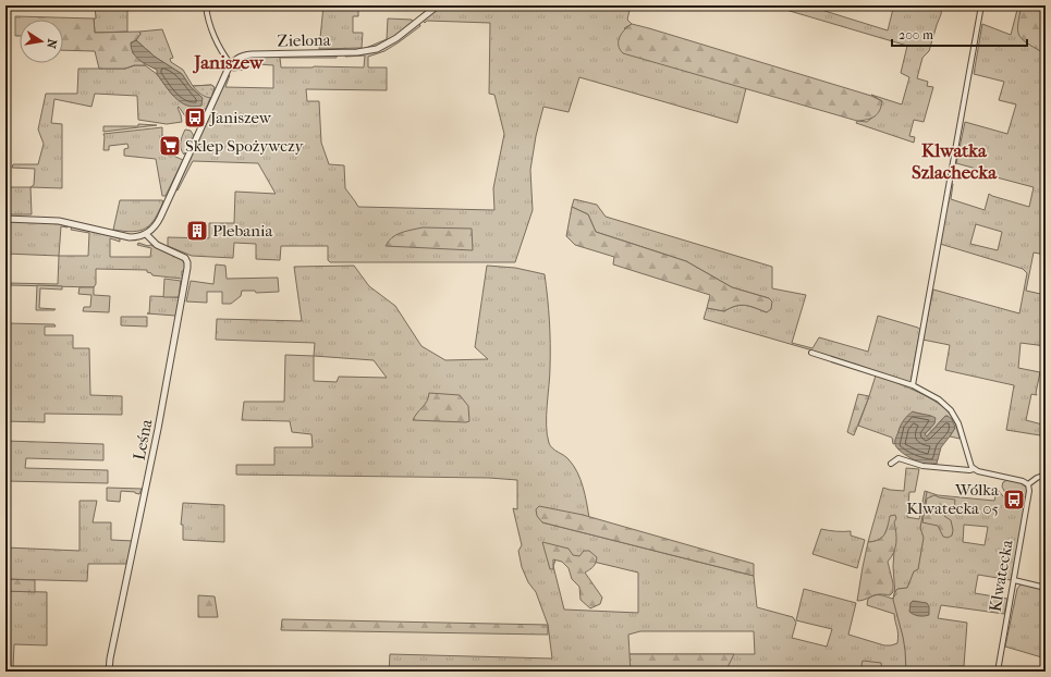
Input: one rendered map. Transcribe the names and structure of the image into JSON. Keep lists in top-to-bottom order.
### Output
{
  "streets": {
    "street": ["Zielona", "Leśna", "Klwatecka"]
  },
  "districts": ["Janiszew", "Klwatka Szlachecka"],
  "places": {
    "bus stop": ["Janiszew", "Wólka Klwatecka 05"],
    "supermarket": ["Sklep Spożywczy"],
    "building": ["Plebania"]
  },
  "scale_bar": "200 m",
  "north": "right"
}
